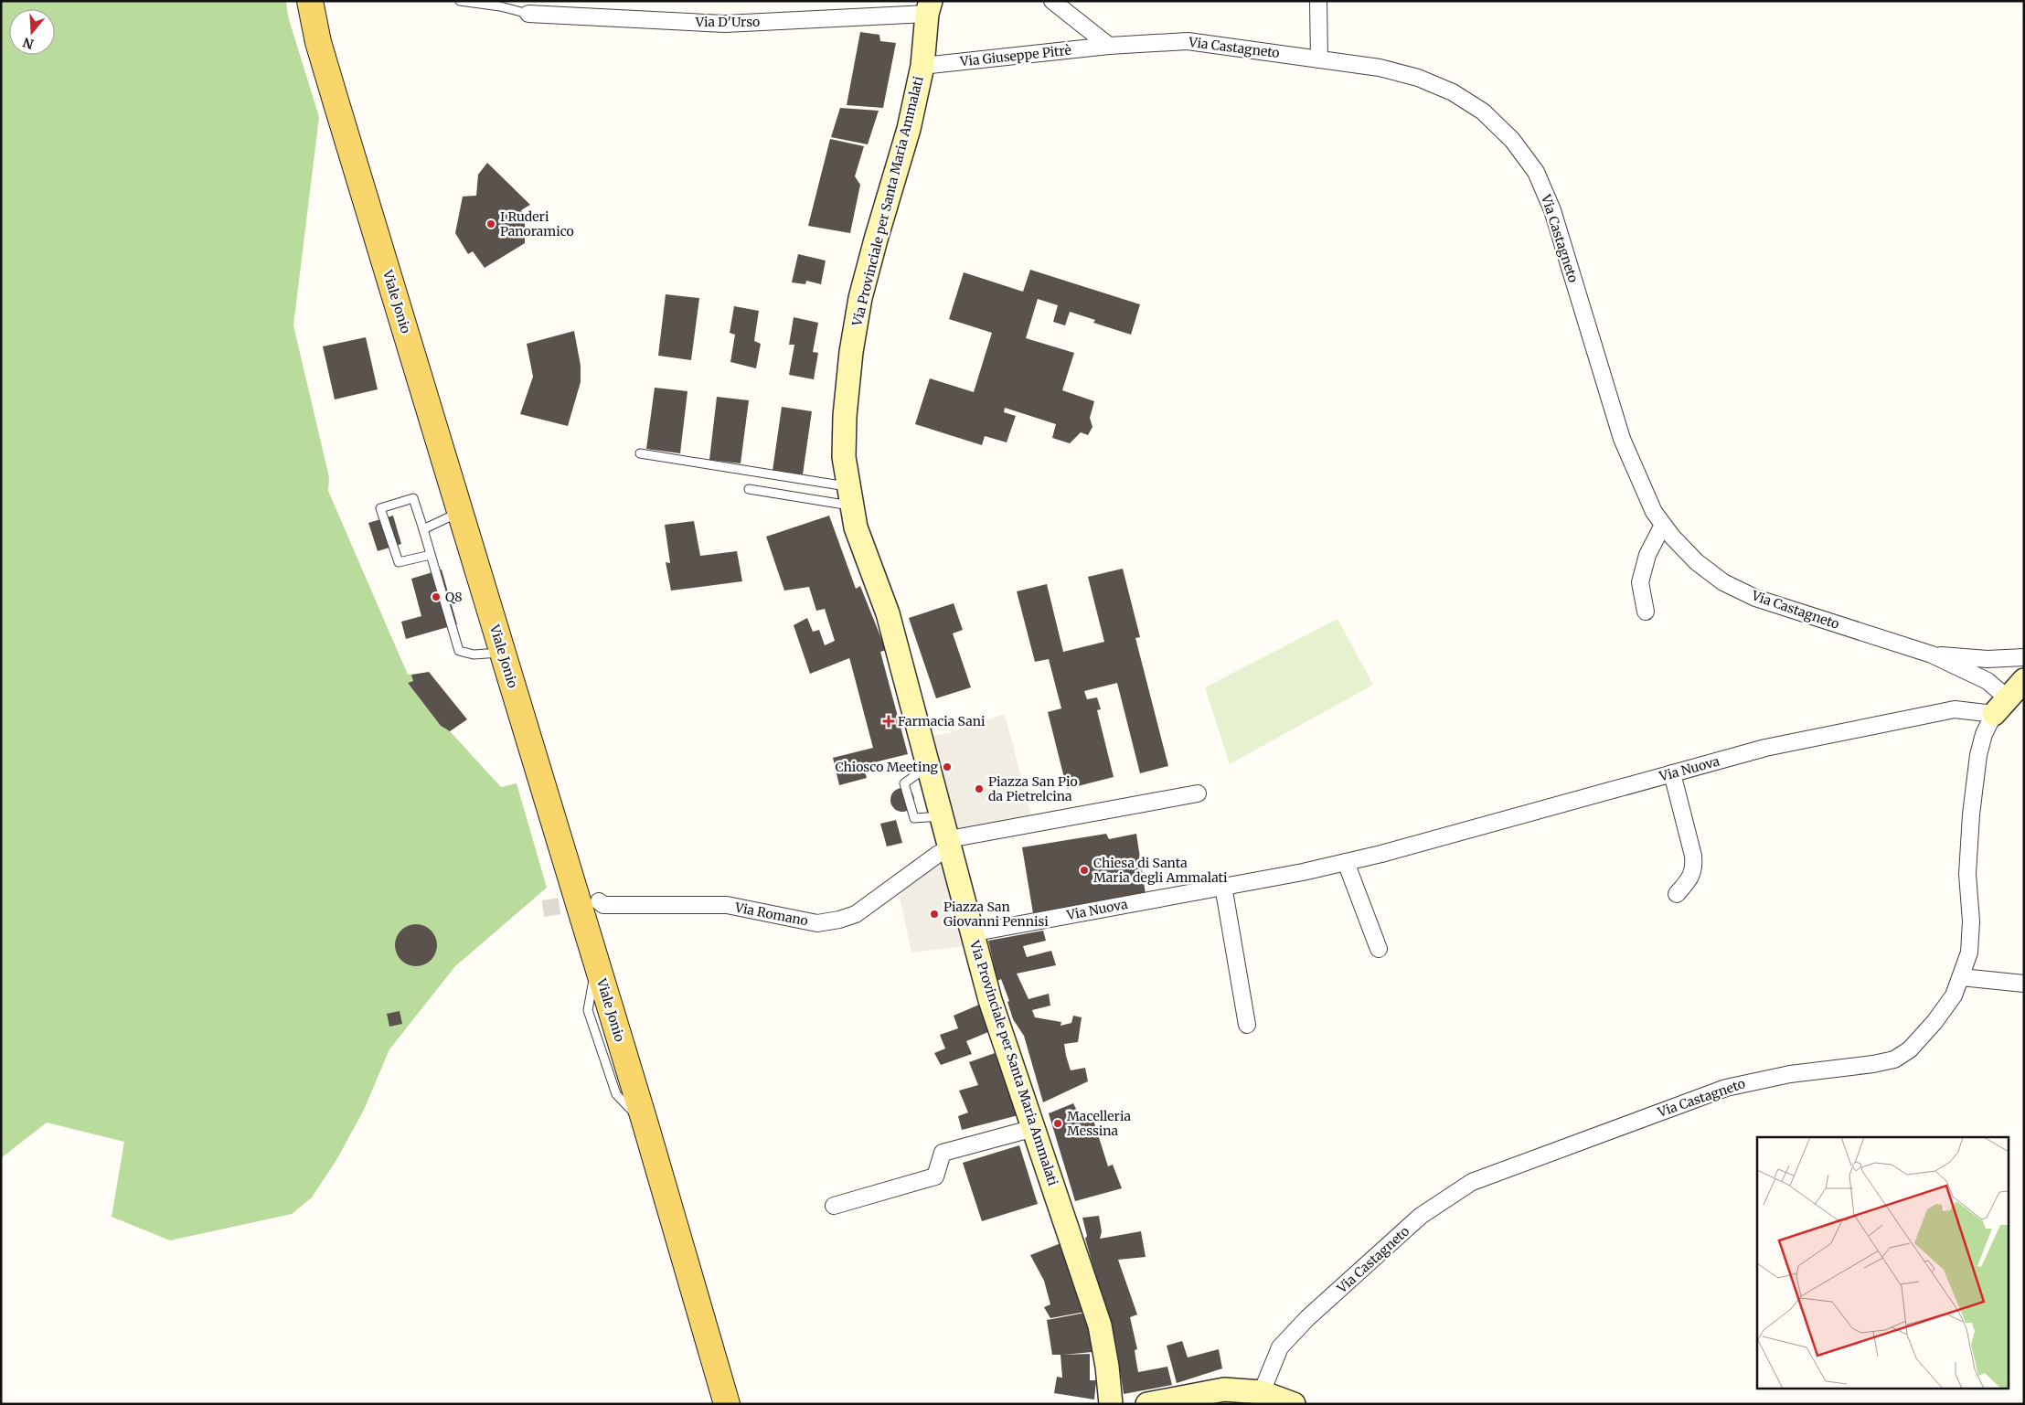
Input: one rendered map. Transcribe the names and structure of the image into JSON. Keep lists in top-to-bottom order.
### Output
{
  "streets": {
    "main road": ["Viale Jonio"],
    "street": [
      "Via D'Urso",
      "Via Castagneto",
      "Via Giuseppe Pitrè",
      "Via Provinciale per Santa Maria Ammalati",
      "Via Nuova",
      "Via Romano"
    ]
  },
  "crossings": [
    ["Via D'Urso", "Via Provinciale per Santa Maria Ammalati"],
    ["Via Castagneto", "Via Giuseppe Pitrè"],
    ["Via Castagneto", "Via Nuova"],
    ["Via Giuseppe Pitrè", "Via Provinciale per Santa Maria Ammalati"],
    ["Via Provinciale per Santa Maria Ammalati", "Via Nuova"],
    ["Via Provinciale per Santa Maria Ammalati", "Via Romano"]
  ],
  "places": {
    "other": [
      "I Ruderi Panoramico",
      "Q8",
      "Chiosco Meeting",
      "Piazza San Pio da Pietrelcina",
      "Chiesa di Santa Maria degli Ammalati",
      "Piazza San Giovanni Pennisi",
      "Macelleria Messina"
    ],
    "health": ["Farmacia Sani"]
  },
  "north": "bottom"
}
